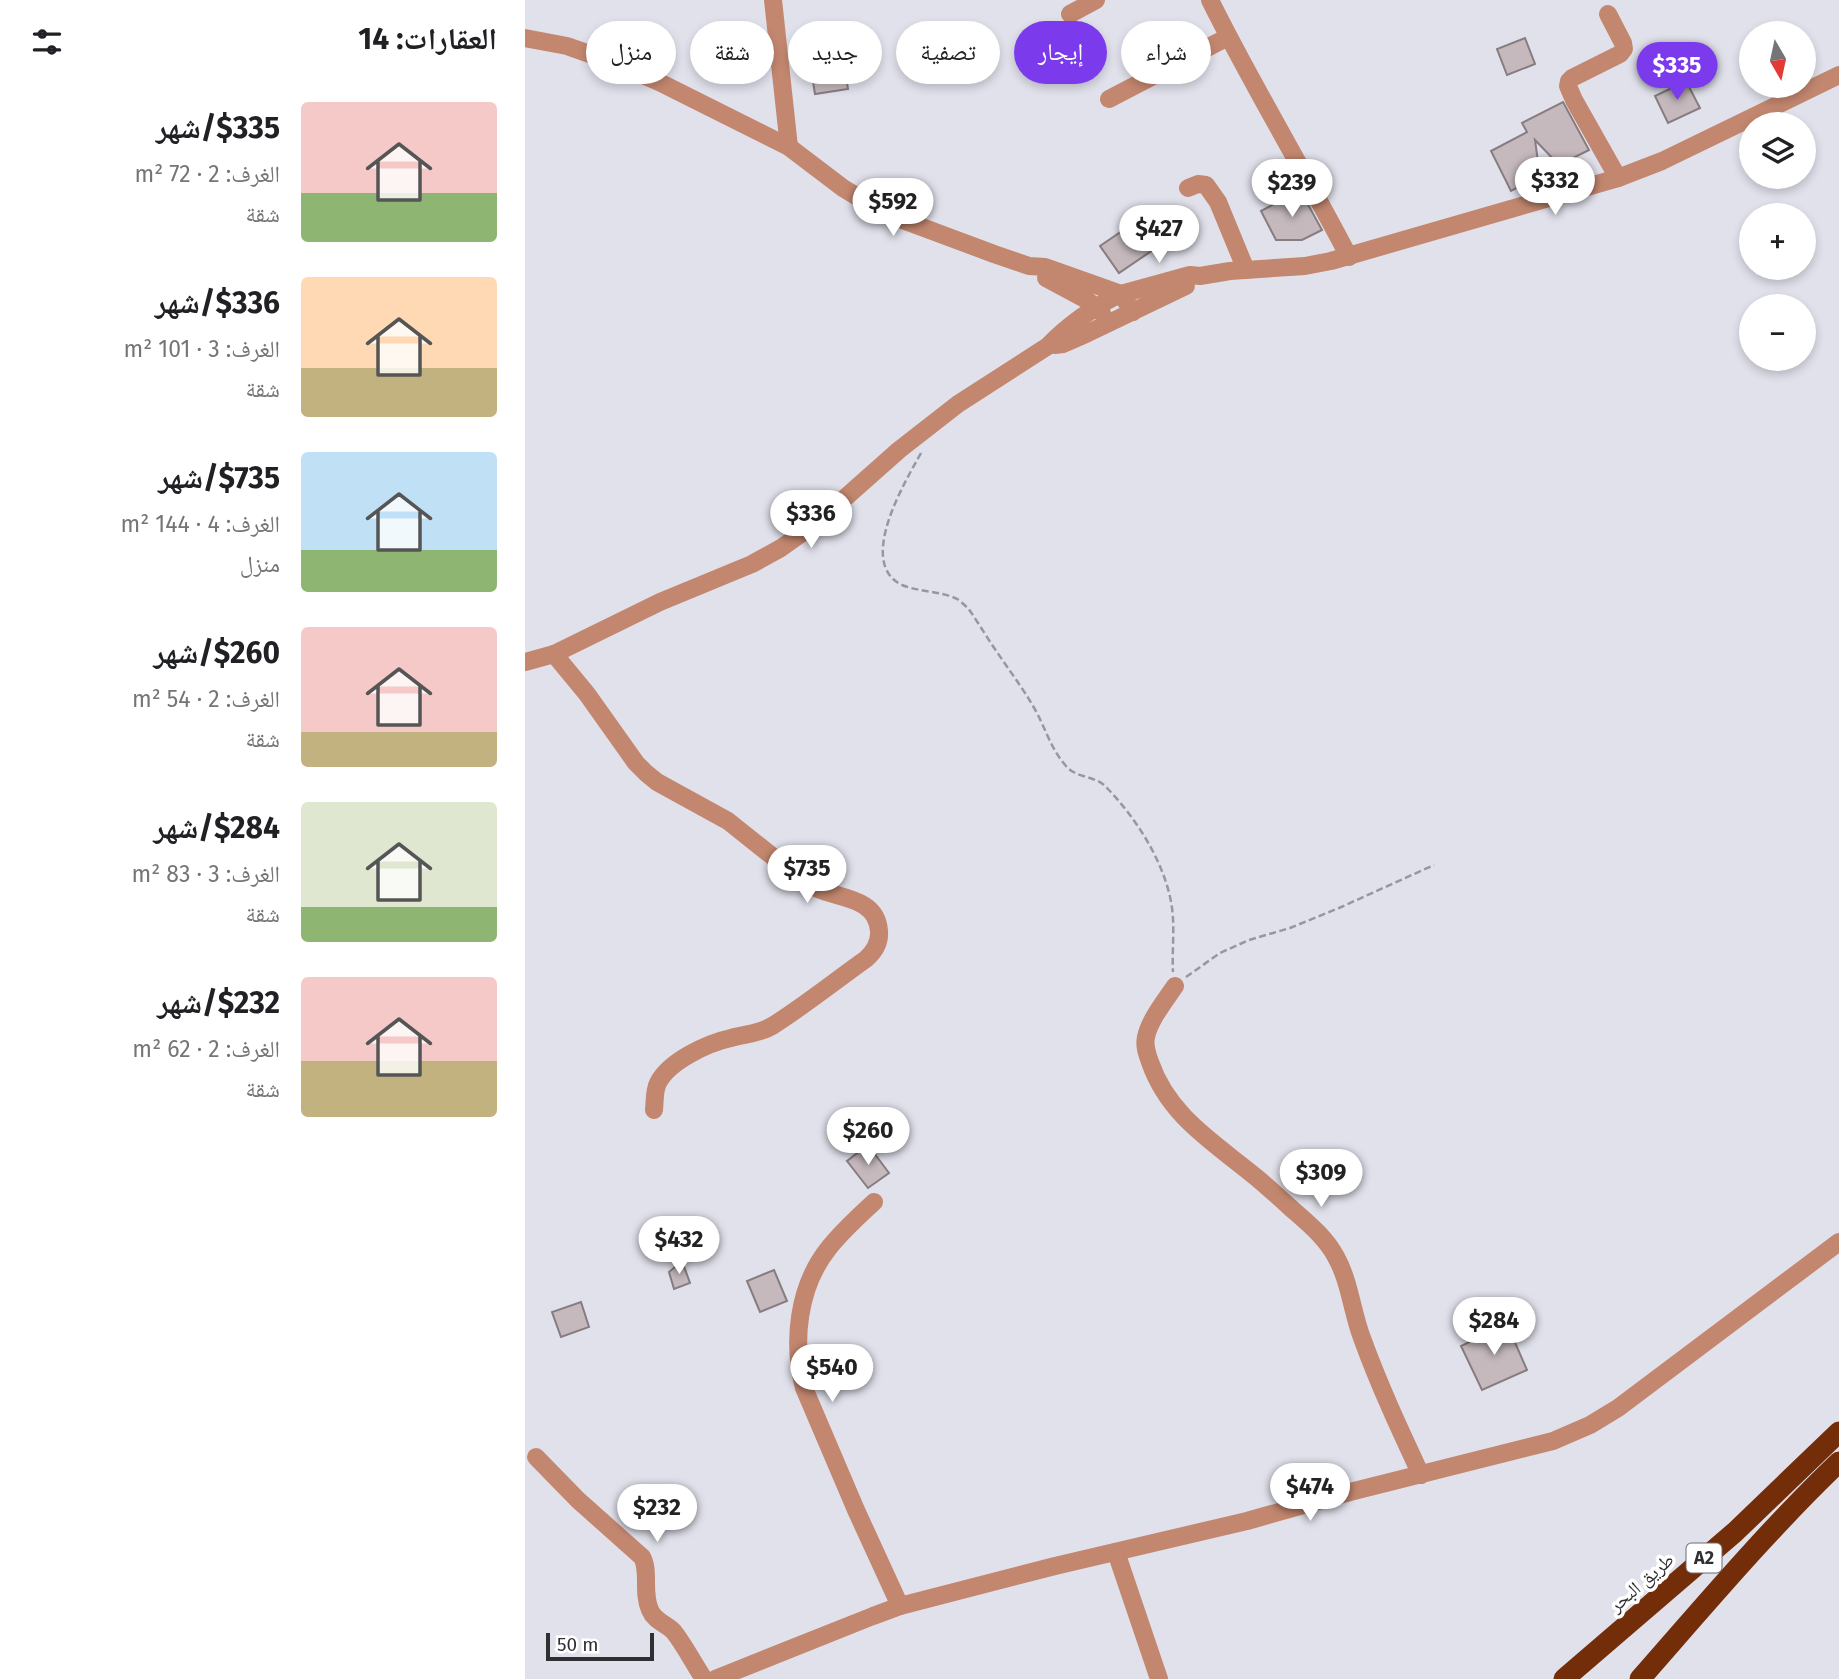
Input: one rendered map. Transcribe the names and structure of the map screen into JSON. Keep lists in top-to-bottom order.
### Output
{
  "streets": {
    "highway": ["A2", "طريق البحر"]
  },
  "scale_bar": "50 m",
  "north": "bottom",
  "page": {
    "heading": "العقارات: 14",
    "map_buttons": ["+", "−"],
    "chip": [
      "شراء",
      "إيجار",
      "تصفية",
      "جديد",
      "شقة",
      "منزل"
    ],
    "price": [
      "$335",
      "$332",
      "$239",
      "$592",
      "$427",
      "$336",
      "$735",
      "$260",
      "$309",
      "$432",
      "$284",
      "$540",
      "$474",
      "$232"
    ],
    "list": [
      {
        "name": "$335/شهر",
        "note": "الغرف: 2 · 72 m² · شقة"
      },
      {
        "name": "$336/شهر",
        "note": "الغرف: 3 · 101 m² · شقة"
      },
      {
        "name": "$735/شهر",
        "note": "الغرف: 4 · 144 m² · منزل"
      },
      {
        "name": "$260/شهر",
        "note": "الغرف: 2 · 54 m² · شقة"
      },
      {
        "name": "$284/شهر",
        "note": "الغرف: 3 · 83 m² · شقة"
      },
      {
        "name": "$232/شهر",
        "note": "الغرف: 2 · 62 m² · شقة"
      }
    ],
    "scale": "50 m"
  }
}
